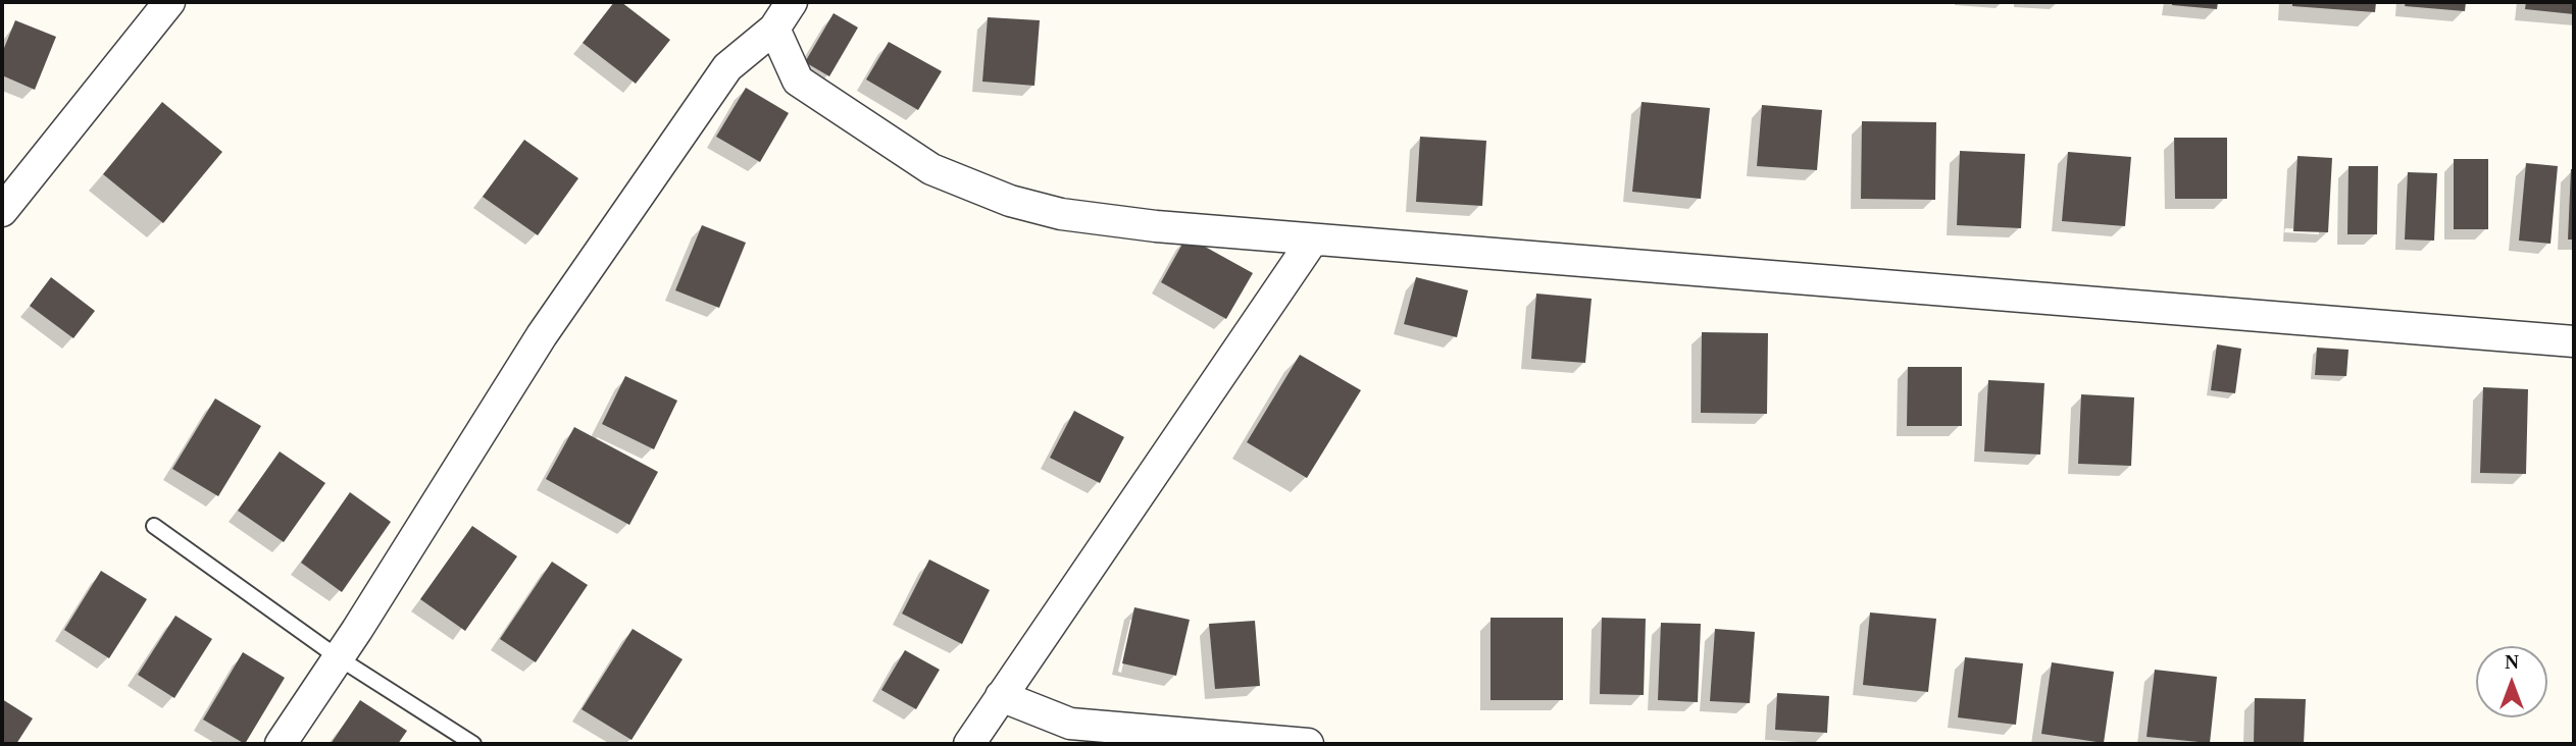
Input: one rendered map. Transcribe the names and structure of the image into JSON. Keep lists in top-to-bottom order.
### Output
{
  "north": "top"
}
